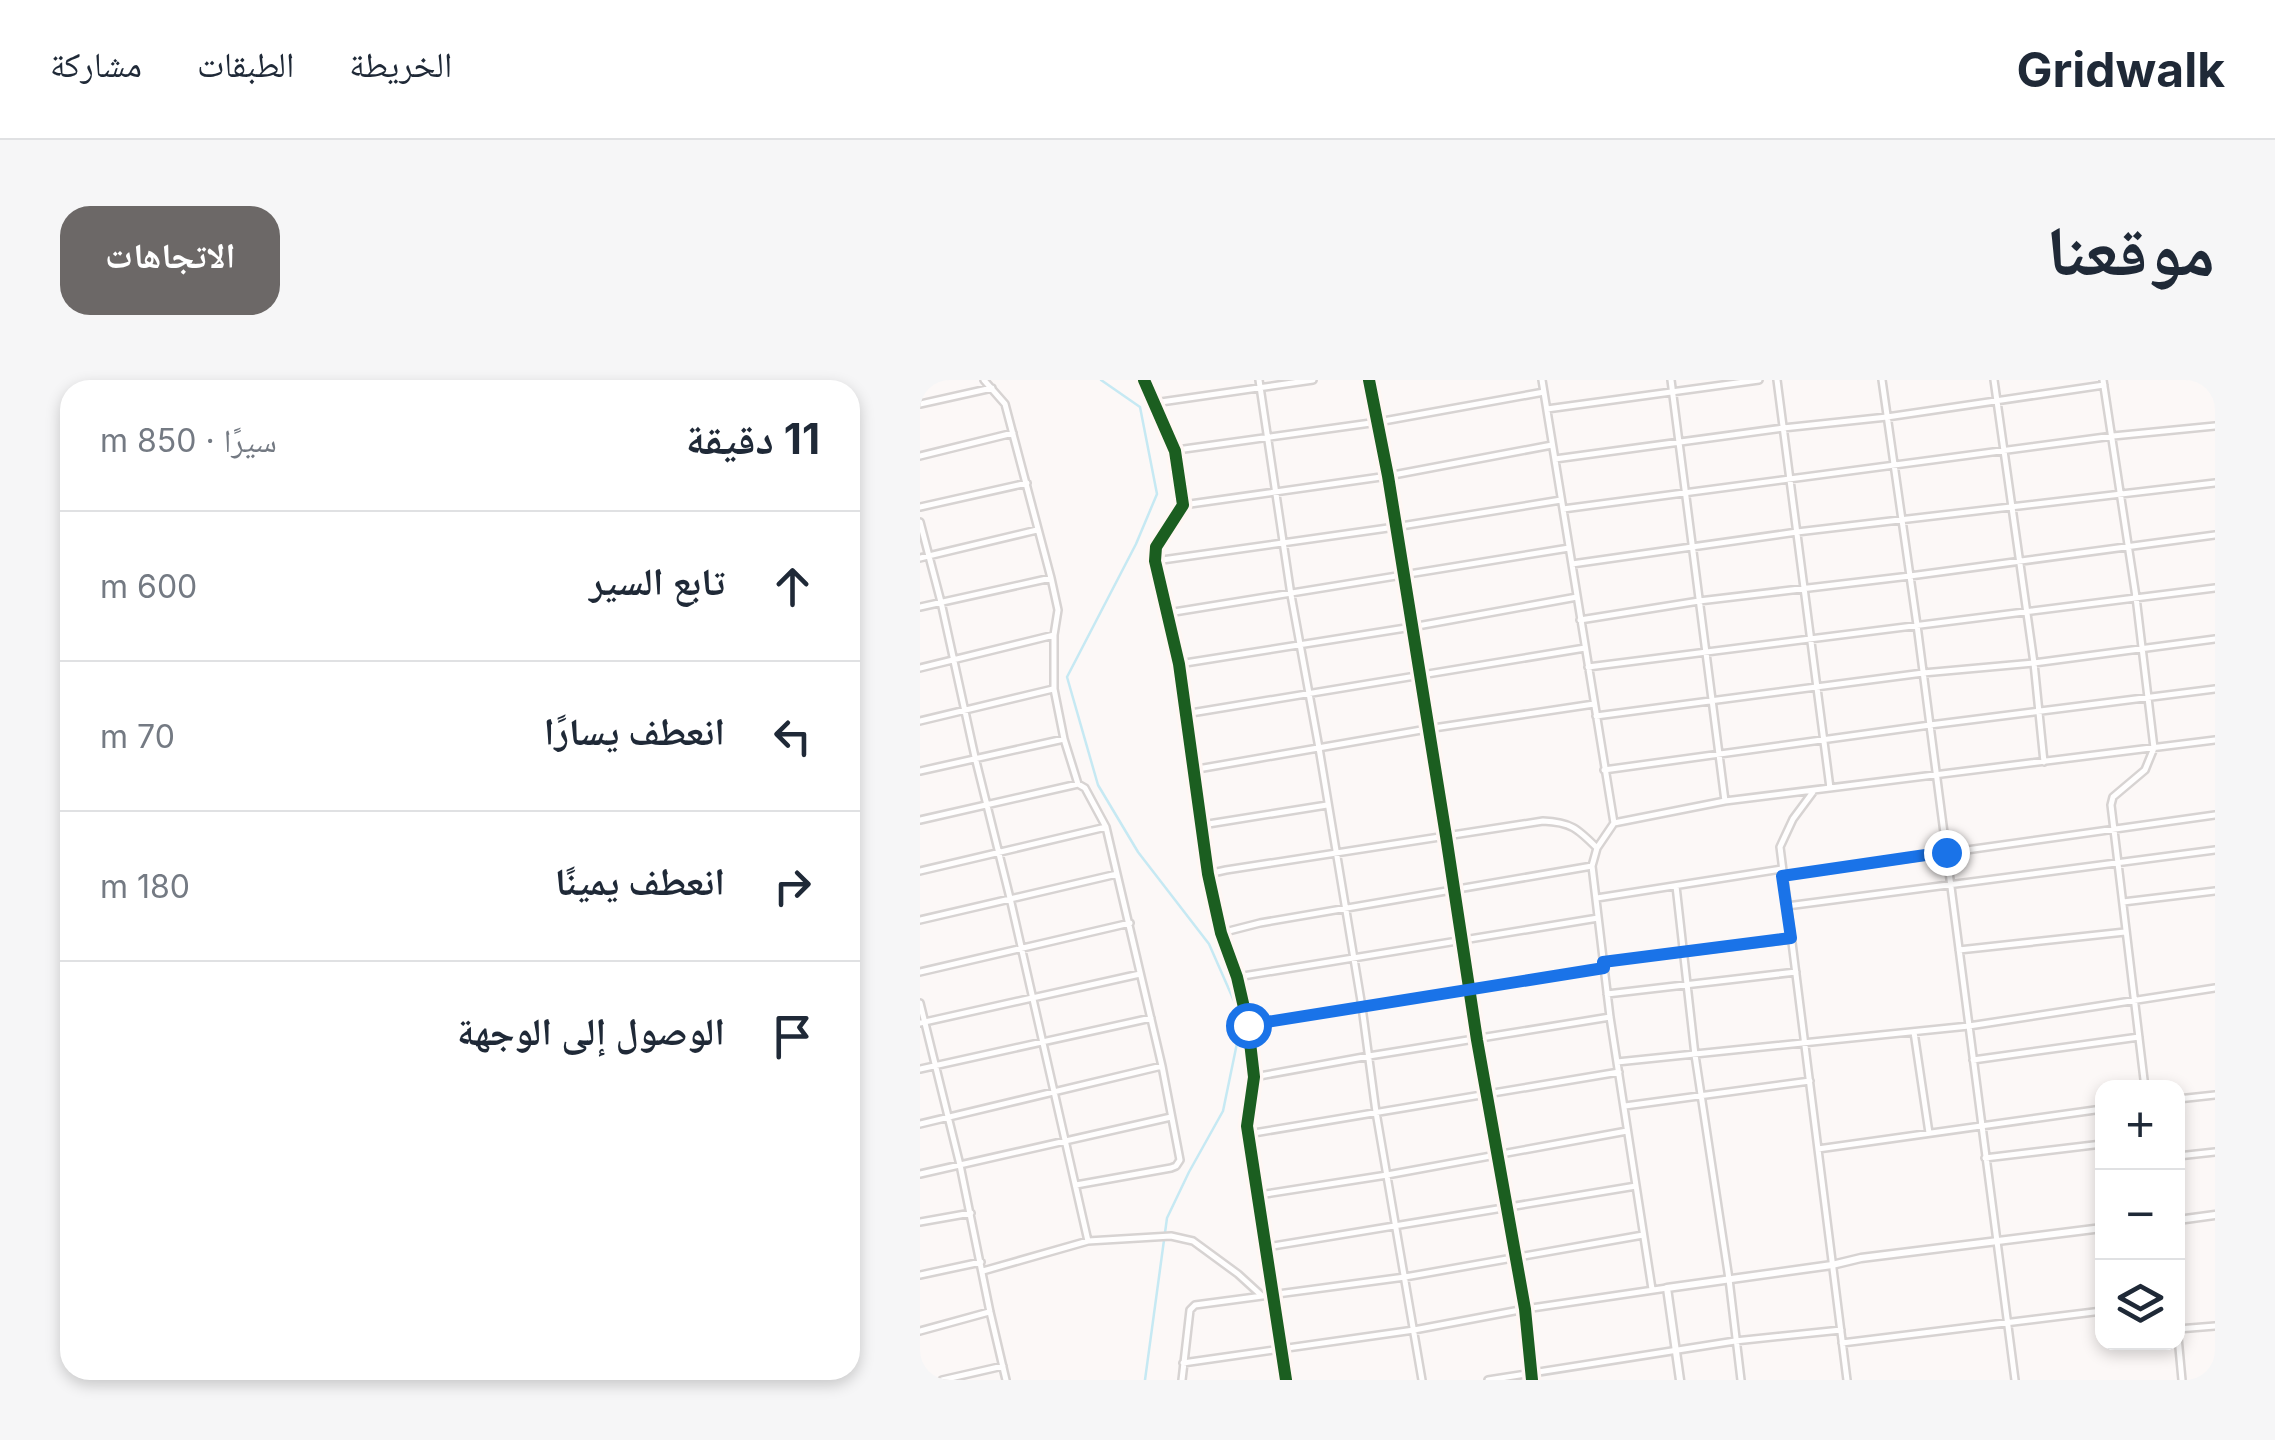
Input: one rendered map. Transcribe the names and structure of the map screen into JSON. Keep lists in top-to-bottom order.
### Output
{
  "page": {
    "header": "Gridwalk",
    "nav": ["الخريطة", "الطبقات", "مشاركة"],
    "title": "موقعنا",
    "buttons": "الاتجاهات",
    "heading": ["11 دقيقة", "سيرًا · 850 m"],
    "list": [
      ["تابع السير", "600 m"],
      ["انعطف يسارًا", "70 m"],
      ["انعطف يمينًا", "180 m"],
      "الوصول إلى الوجهة"
    ],
    "map_buttons": ["+", "−"]
  }
}
